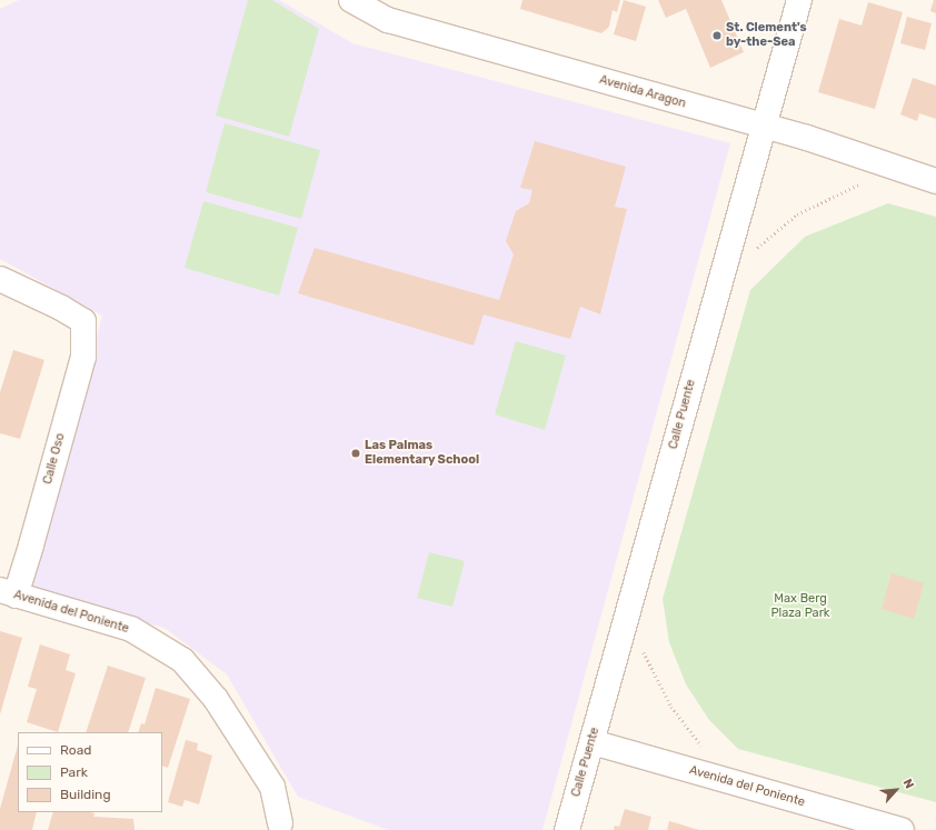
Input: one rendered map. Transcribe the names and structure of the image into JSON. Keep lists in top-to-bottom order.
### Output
{
  "streets": {
    "street": [
      "Avenida Aragon",
      "Calle Puente",
      "Calle Oso",
      "Avenida del Poniente"
    ]
  },
  "crossings": [
    ["Avenida Aragon", "Calle Puente"],
    ["Calle Puente", "Avenida del Poniente"],
    ["Calle Oso", "Avenida del Poniente"]
  ],
  "parks": ["Max Berg Plaza Park"],
  "places": ["St. Clement's by-the-Sea", "Las Palmas Elementary School"],
  "legend": ["Road", "Park", "Building"],
  "north": "top right"
}
